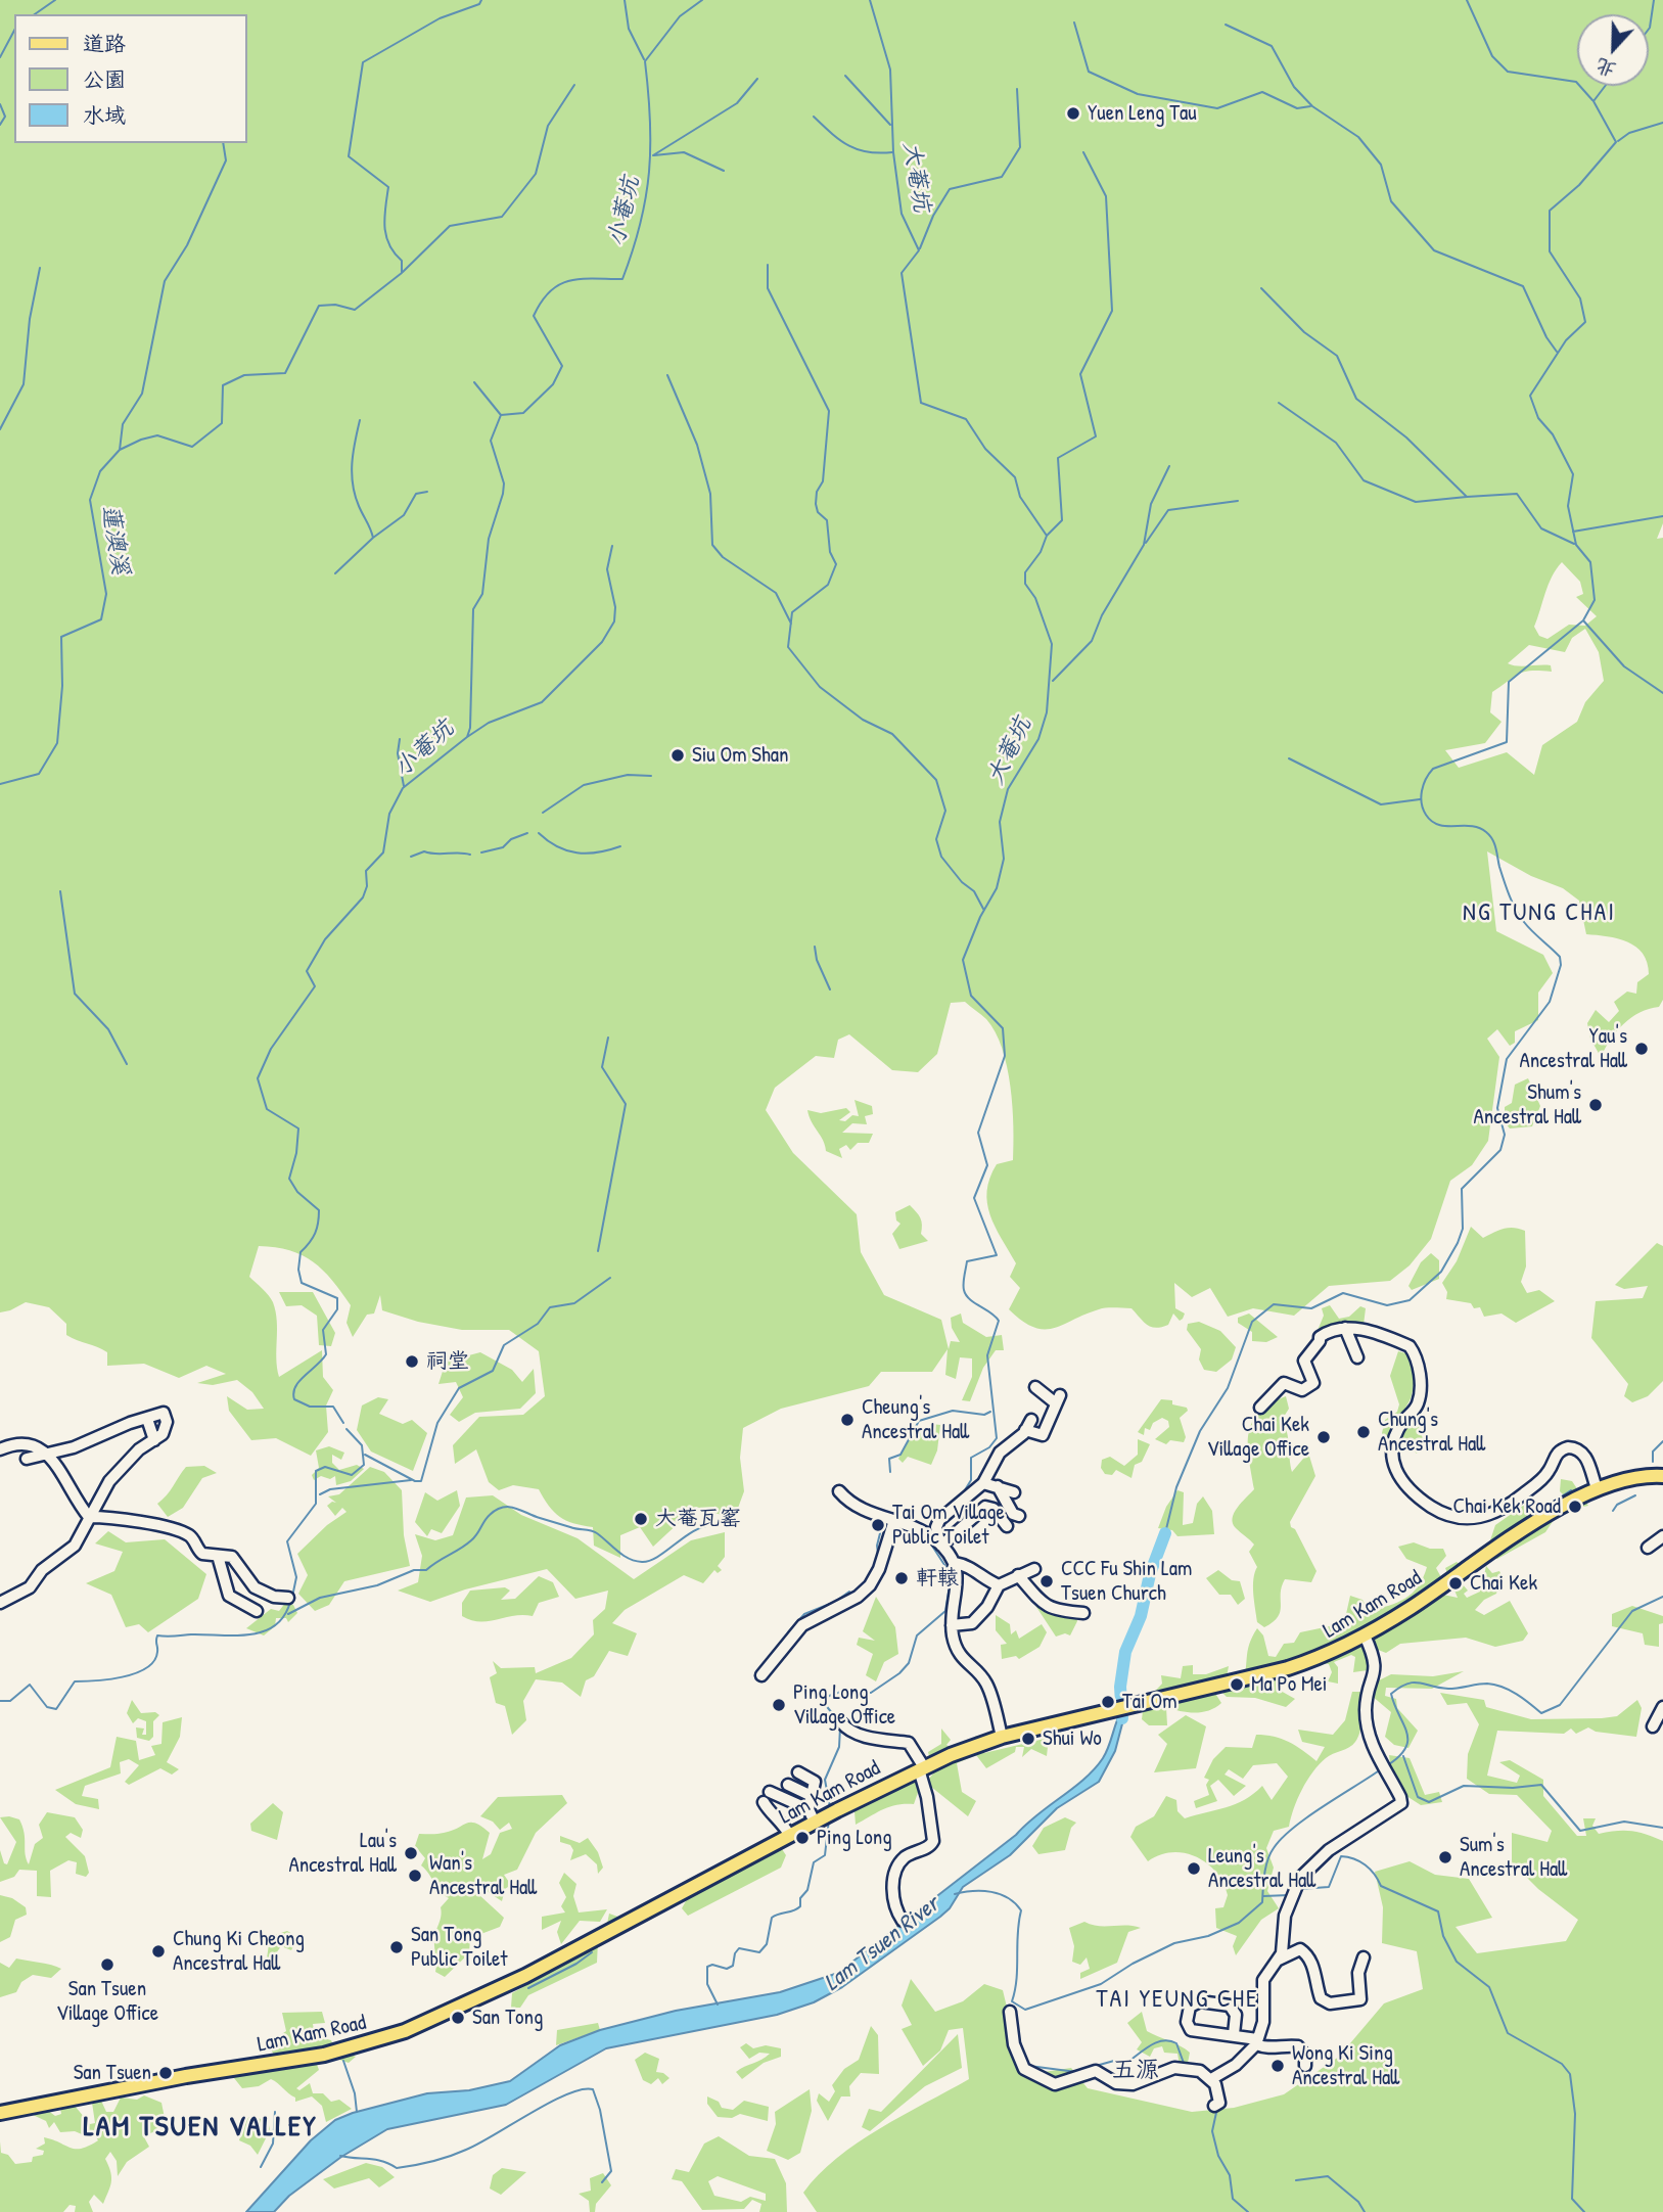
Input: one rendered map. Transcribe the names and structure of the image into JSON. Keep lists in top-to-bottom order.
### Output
{
  "streets": {
    "main road": ["Lam Kam Road"]
  },
  "districts": [
    "NG TUNG CHAI",
    "TAI YEUNG CHE",
    "五源",
    "LAM TSUEN VALLEY"
  ],
  "water": [
    "大菴坑",
    "小菴坑",
    "蓮澳溪",
    "Lam Tsuen River"
  ],
  "places": [
    "Yuen Leng Tau",
    "Siu Om Shan",
    "Yau's Ancestral Hall",
    "Shum's Ancestral Hall",
    "祠堂",
    "Cheung's Ancestral Hall",
    "Chung's Ancestral Hall",
    "Chai Kek Village Office",
    "Chai Kek Road",
    "大菴瓦窰",
    "Tai Om Village Public Toilet",
    "軒轅",
    "CCC Fu Shin Lam Tsuen Church",
    "Chai Kek",
    "Ma Po Mei",
    "Tai Om",
    "Ping Long Village Office",
    "Shui Wo",
    "Ping Long",
    "Lau's Ancestral Hall",
    "Sum's Ancestral Hall",
    "Leung's Ancestral Hall",
    "Wan's Ancestral Hall",
    "San Tong Public Toilet",
    "Chung Ki Cheong Ancestral Hall",
    "San Tsuen Village Office",
    "San Tong",
    "Wong Ki Sing Ancestral Hall",
    "San Tsuen"
  ],
  "legend": ["道路", "公園", "水域"],
  "north": "bottom"
}
